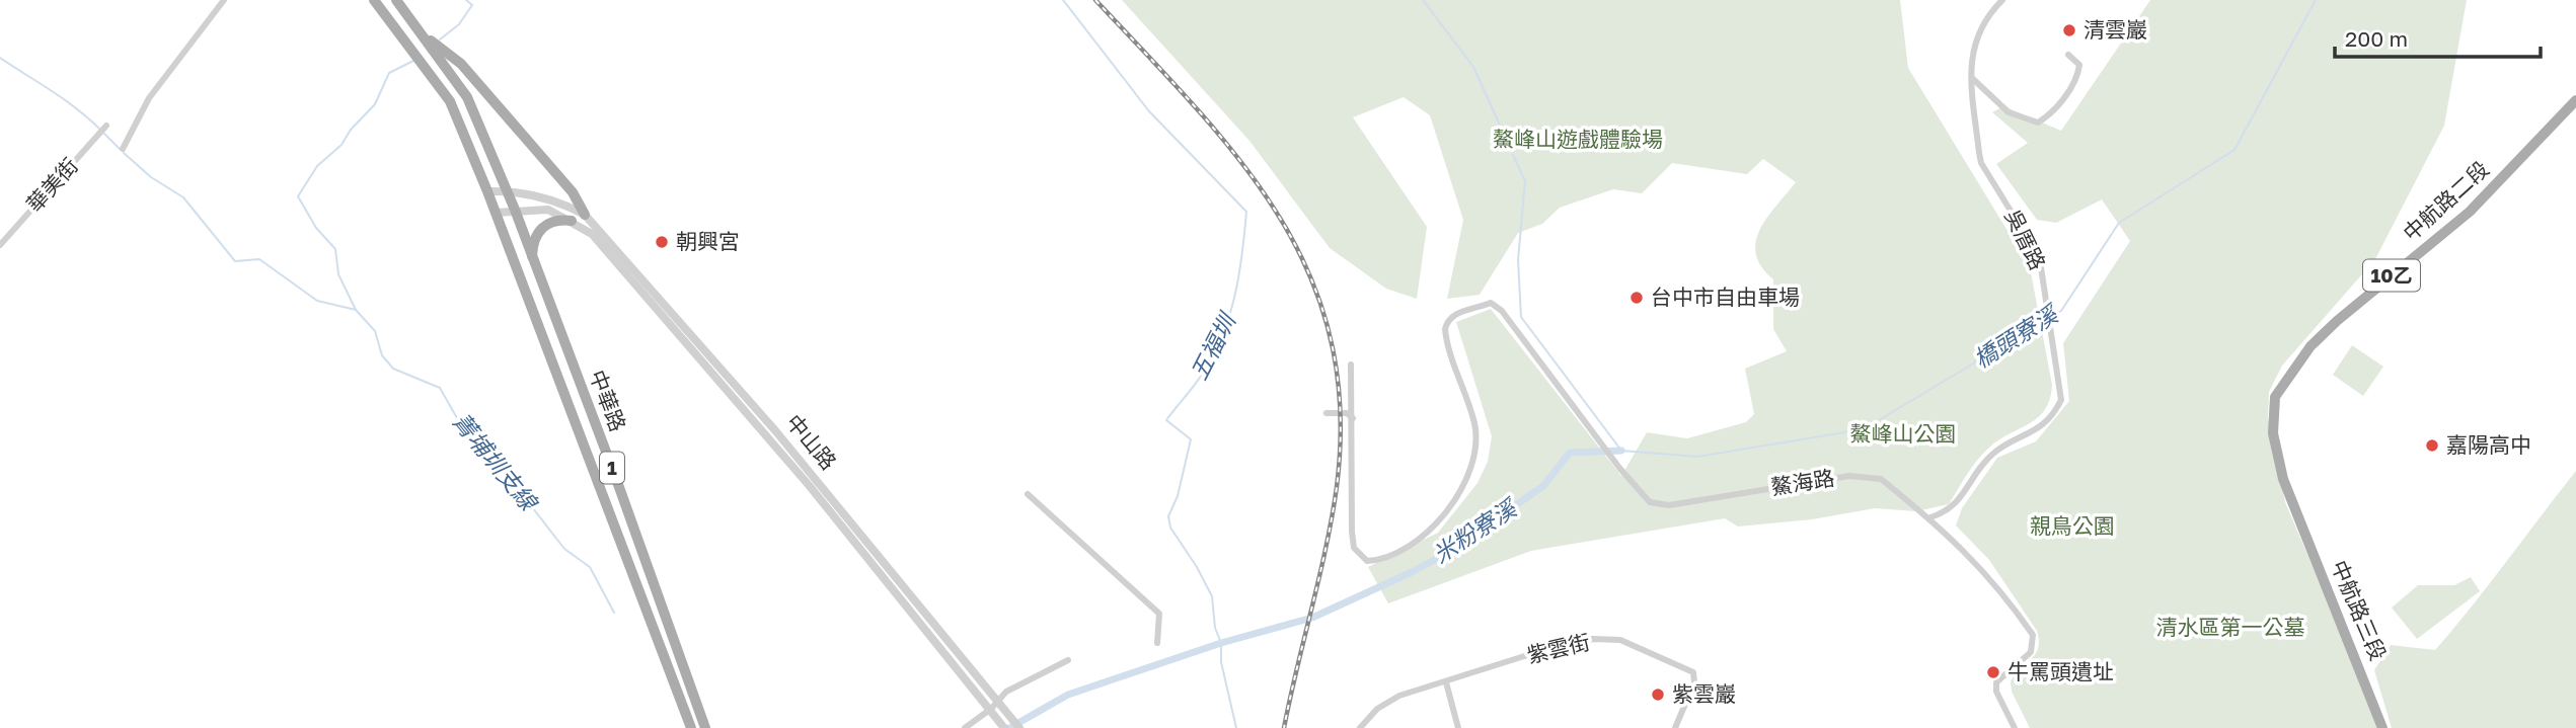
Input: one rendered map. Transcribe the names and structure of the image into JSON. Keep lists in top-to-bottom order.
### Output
{
  "streets": {
    "main road": [
      "中航路二段",
      "10乙",
      "中華路",
      "1",
      "中航路三段"
    ],
    "street": [
      "華美街",
      "吳厝路",
      "中山路",
      "鰲海路",
      "紫雲街"
    ]
  },
  "crossings": [
    ["中航路二段", "中航路三段"],
    ["吳厝路", "鰲海路"],
    ["中華路", "中山路"],
    ["中華路", "1"],
    ["中山路", "1"]
  ],
  "water": [
    "橋頭寮溪",
    "五福圳",
    "菁埔圳支線",
    "米粉寮溪"
  ],
  "parks": [
    "鰲峰山遊戲體驗場",
    "鰲峰山公園",
    "親鳥公園",
    "清水區第一公墓"
  ],
  "places": [
    "清雲巖",
    "朝興宮",
    "台中市自由車場",
    "嘉陽高中",
    "牛罵頭遺址",
    "紫雲巖"
  ],
  "scale_bar": "200 m"
}
